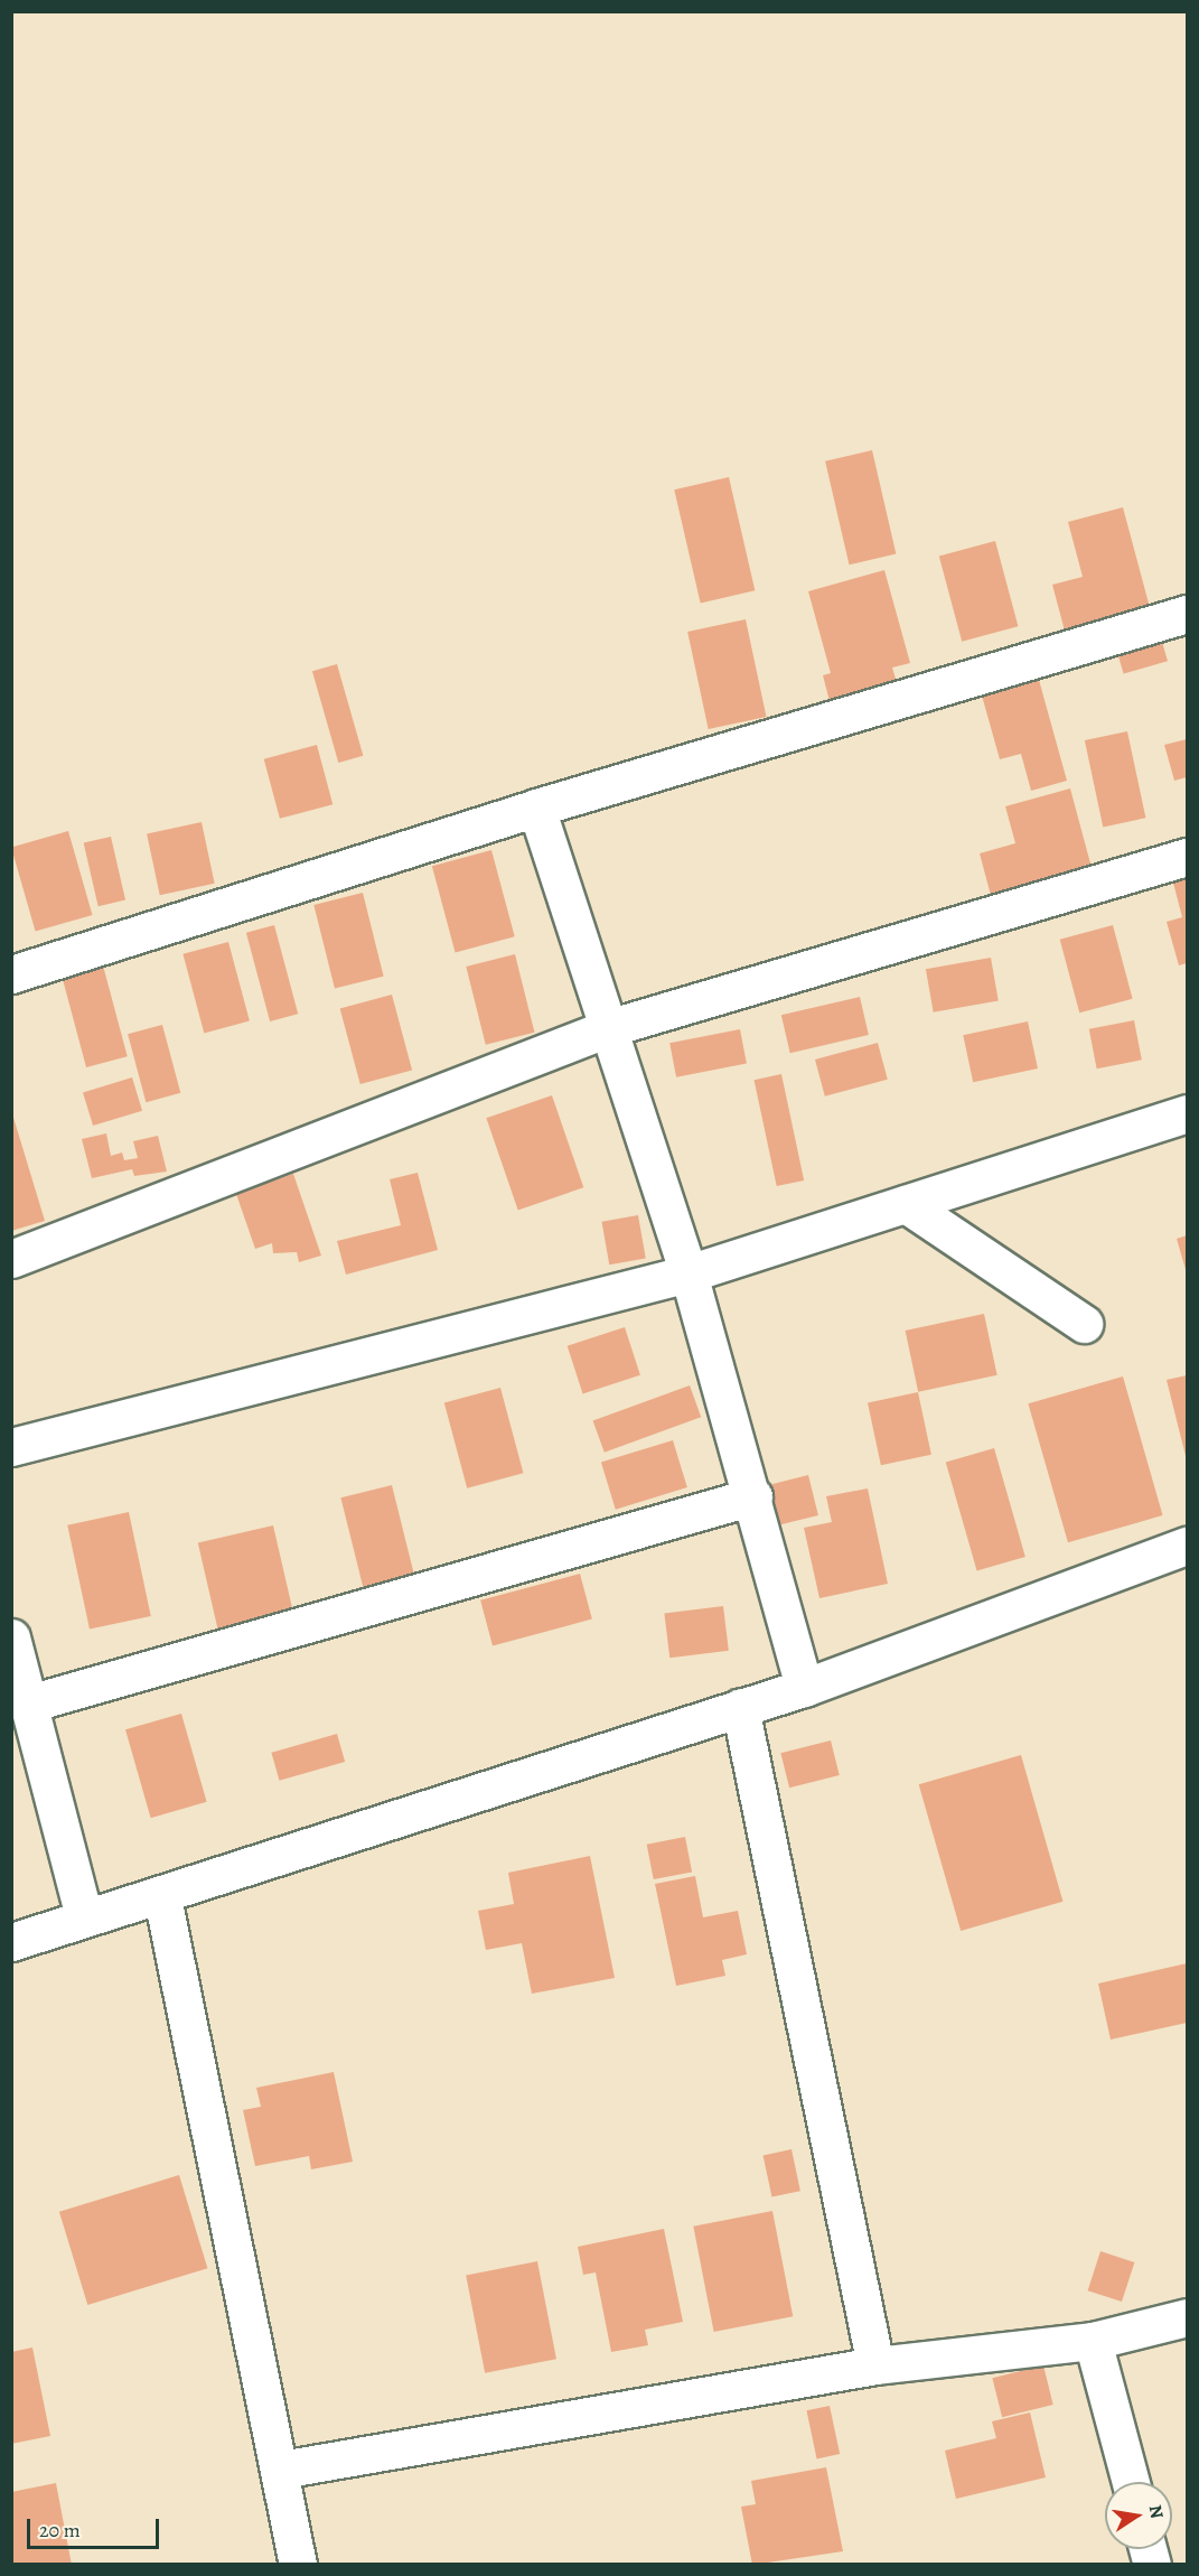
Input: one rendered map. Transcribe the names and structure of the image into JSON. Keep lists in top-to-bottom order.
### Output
{
  "scale_bar": "20 m",
  "north": "right"
}
